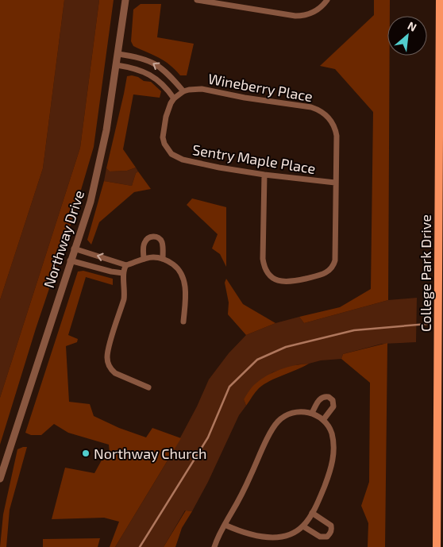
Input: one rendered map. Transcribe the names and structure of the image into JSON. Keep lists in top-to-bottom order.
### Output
{
  "streets": {
    "main road": ["College Park Drive"],
    "street": ["Wineberry Place", "Sentry Maple Place", "Northway Drive"]
  },
  "crossings": [
    ["Wineberry Place", "Sentry Maple Place"]
  ],
  "places": ["Northway Church"],
  "north": "top right"
}
